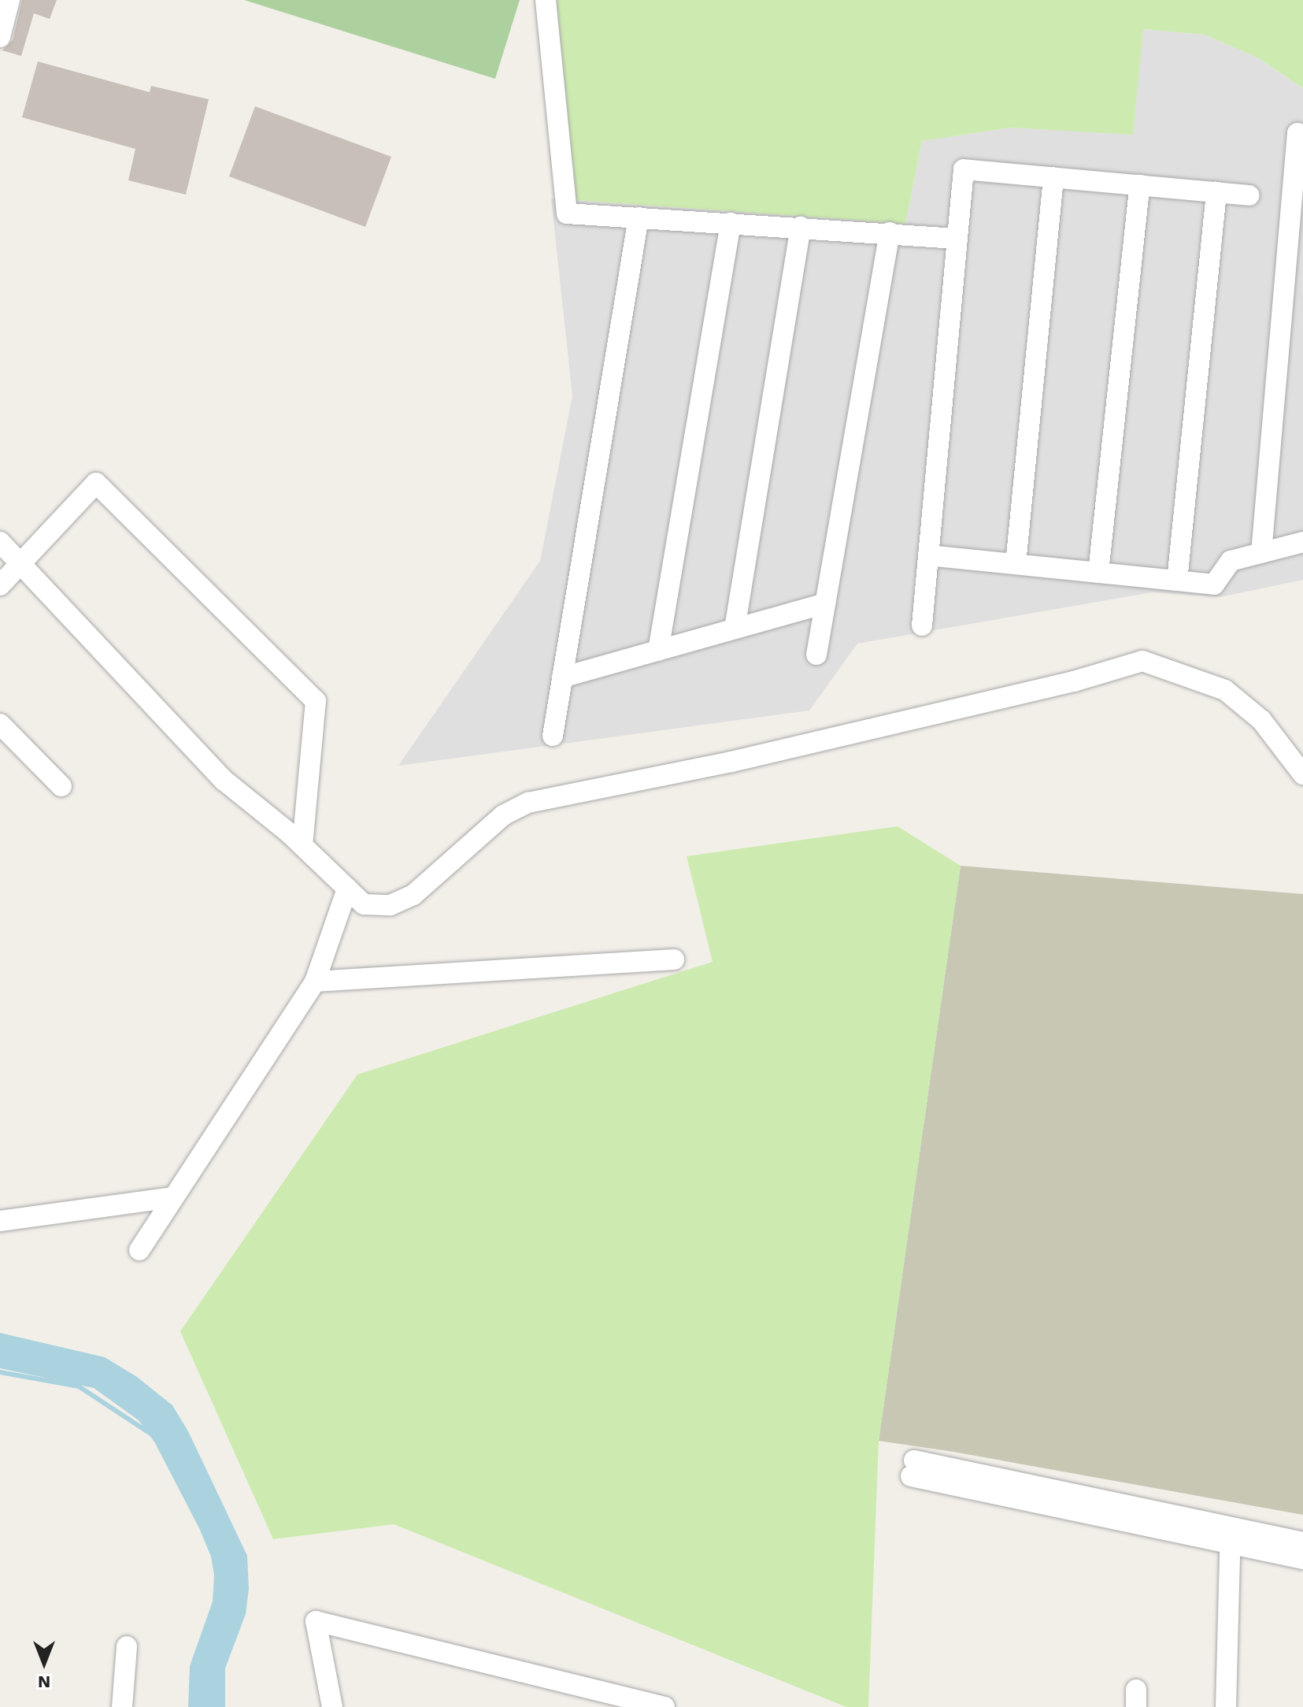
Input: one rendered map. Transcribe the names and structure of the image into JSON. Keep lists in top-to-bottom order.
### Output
{
  "north": "bottom"
}
